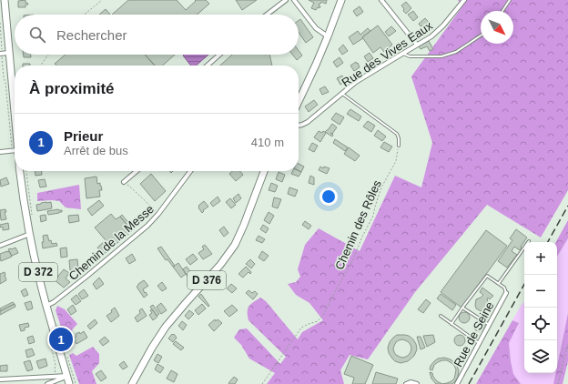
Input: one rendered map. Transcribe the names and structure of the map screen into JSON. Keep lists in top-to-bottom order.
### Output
{
  "streets": {
    "main road": ["D 372", "D 376"],
    "street": ["Rue des Vives Eaux", "Chemin de la Messe", "Rue de Seine"],
    "path": ["Chemin des Rôles"]
  },
  "crossings": [
    ["Chemin de la Messe", "D 372"]
  ],
  "north": "bottom right",
  "page": {
    "search": "Rechercher",
    "heading": "À proximité",
    "list": [
      {
        "mark": "1",
        "name": "Prieur",
        "note": "Arrêt de bus",
        "value": "410 m"
      }
    ],
    "map_buttons": ["+", "−"],
    "pins": "1"
  }
}
